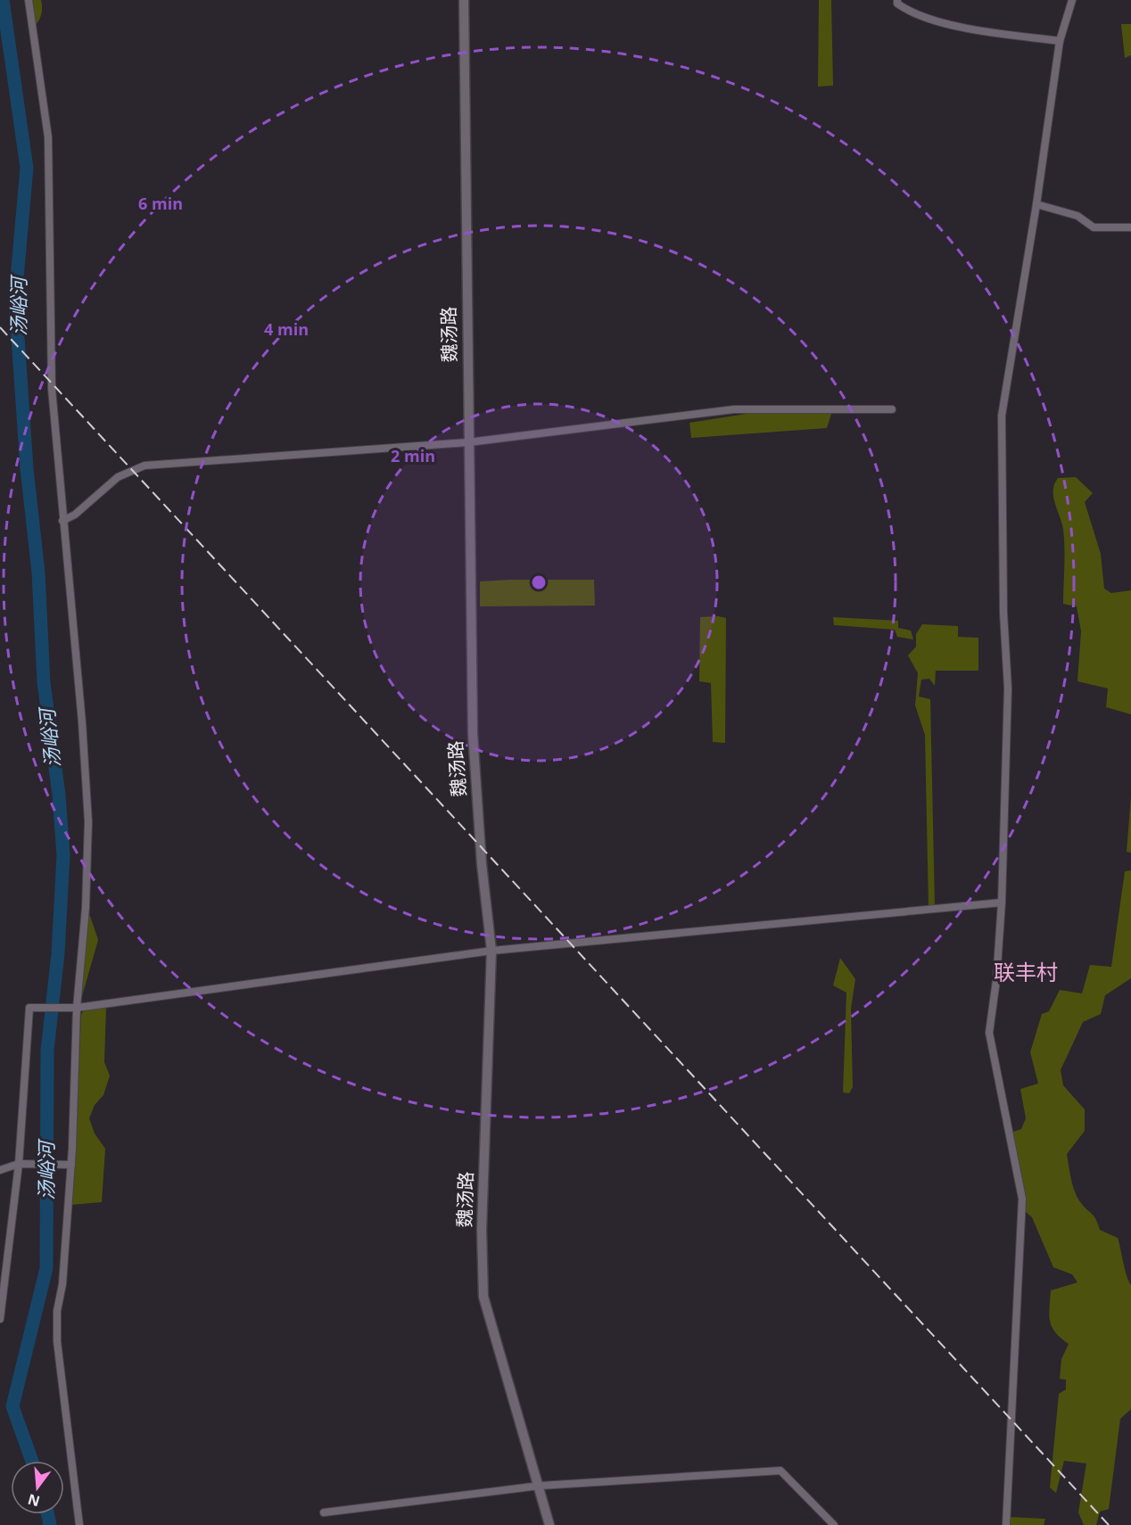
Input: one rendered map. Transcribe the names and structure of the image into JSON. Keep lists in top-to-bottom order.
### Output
{
  "streets": {
    "street": ["魏汤路"]
  },
  "districts": ["联丰村"],
  "water": ["汤峪河"],
  "north": "bottom",
  "rings": ["6 min", "4 min", "2 min"]
}
